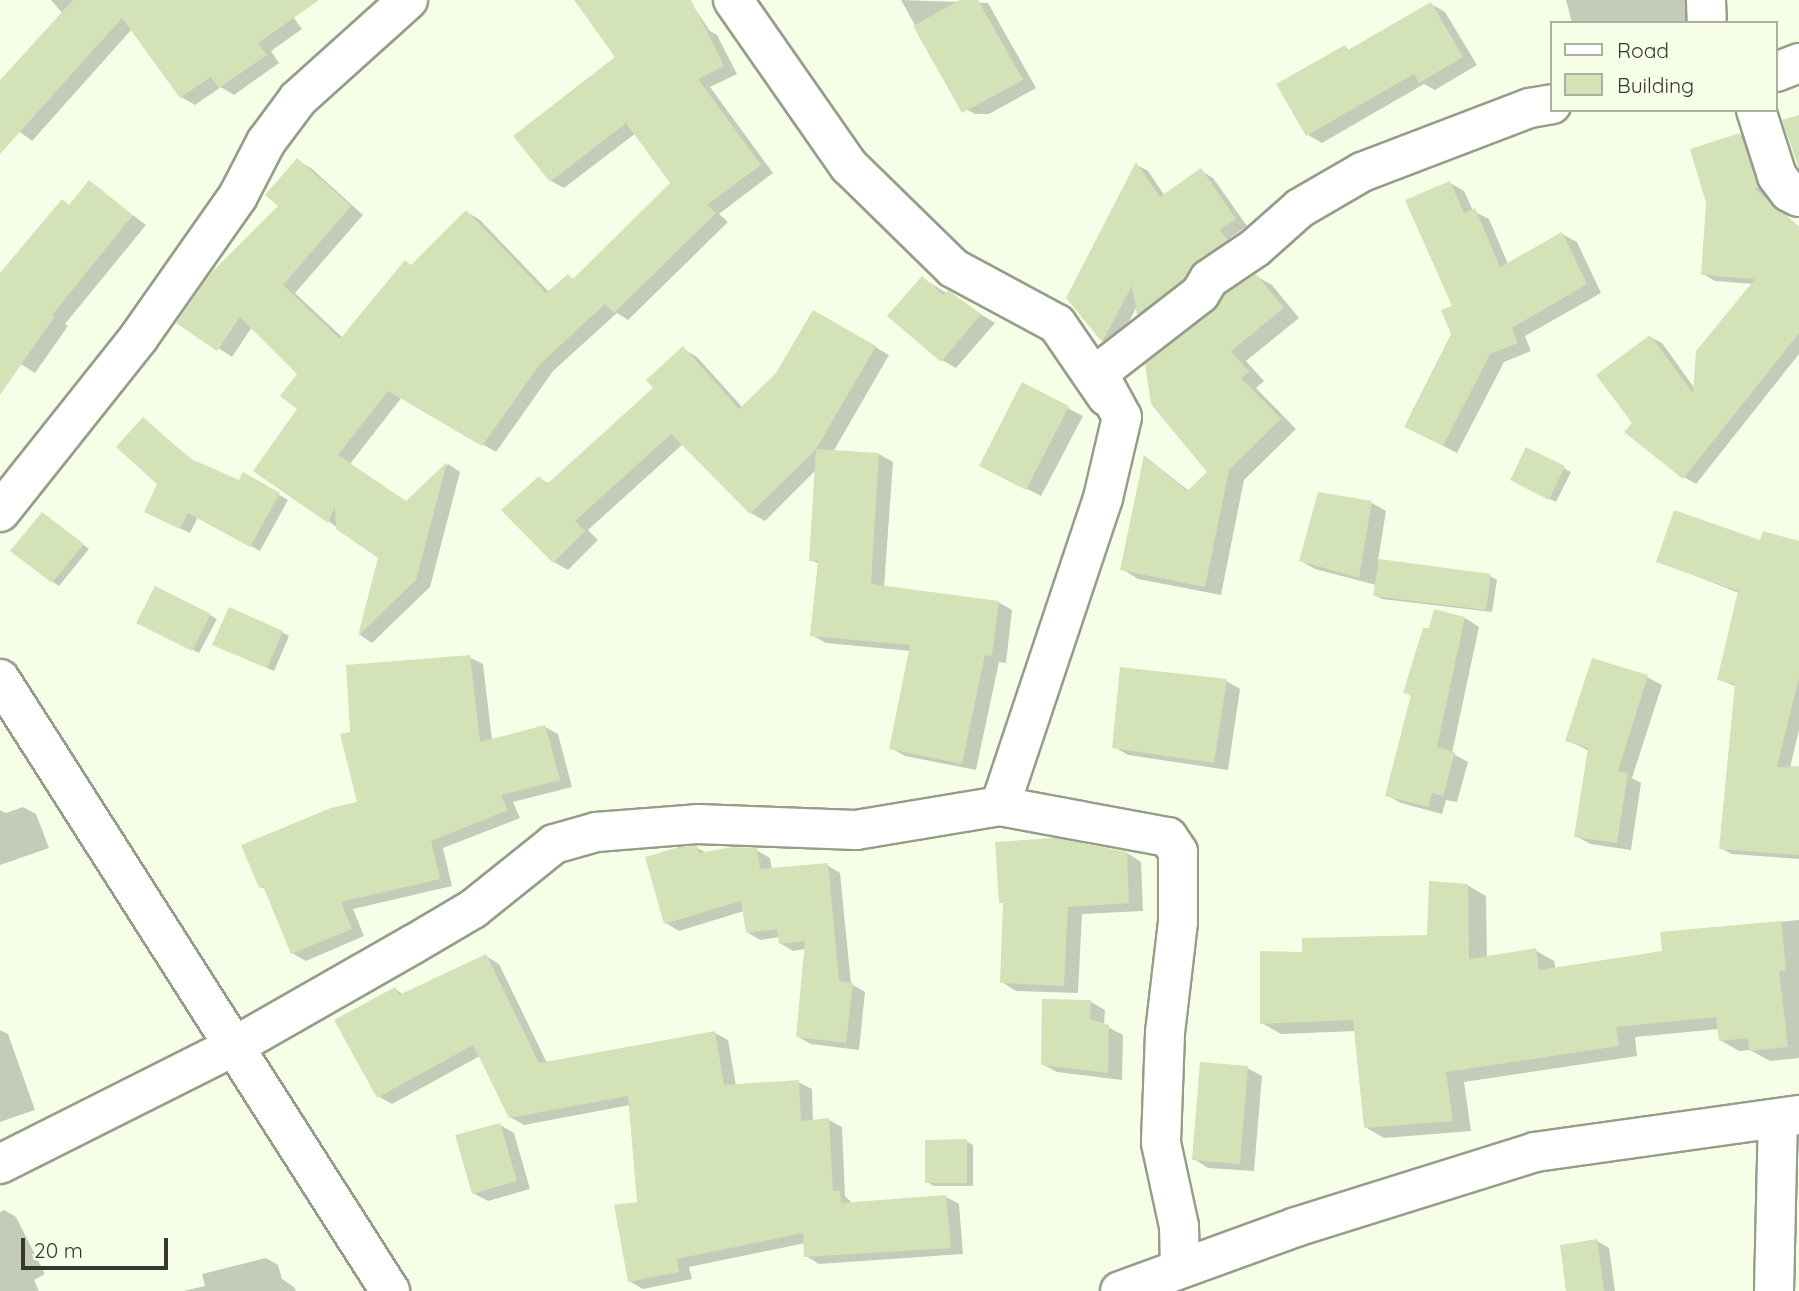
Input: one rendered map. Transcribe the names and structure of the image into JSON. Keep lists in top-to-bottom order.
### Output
{
  "legend": ["Road", "Building"],
  "scale_bar": "20 m"
}
